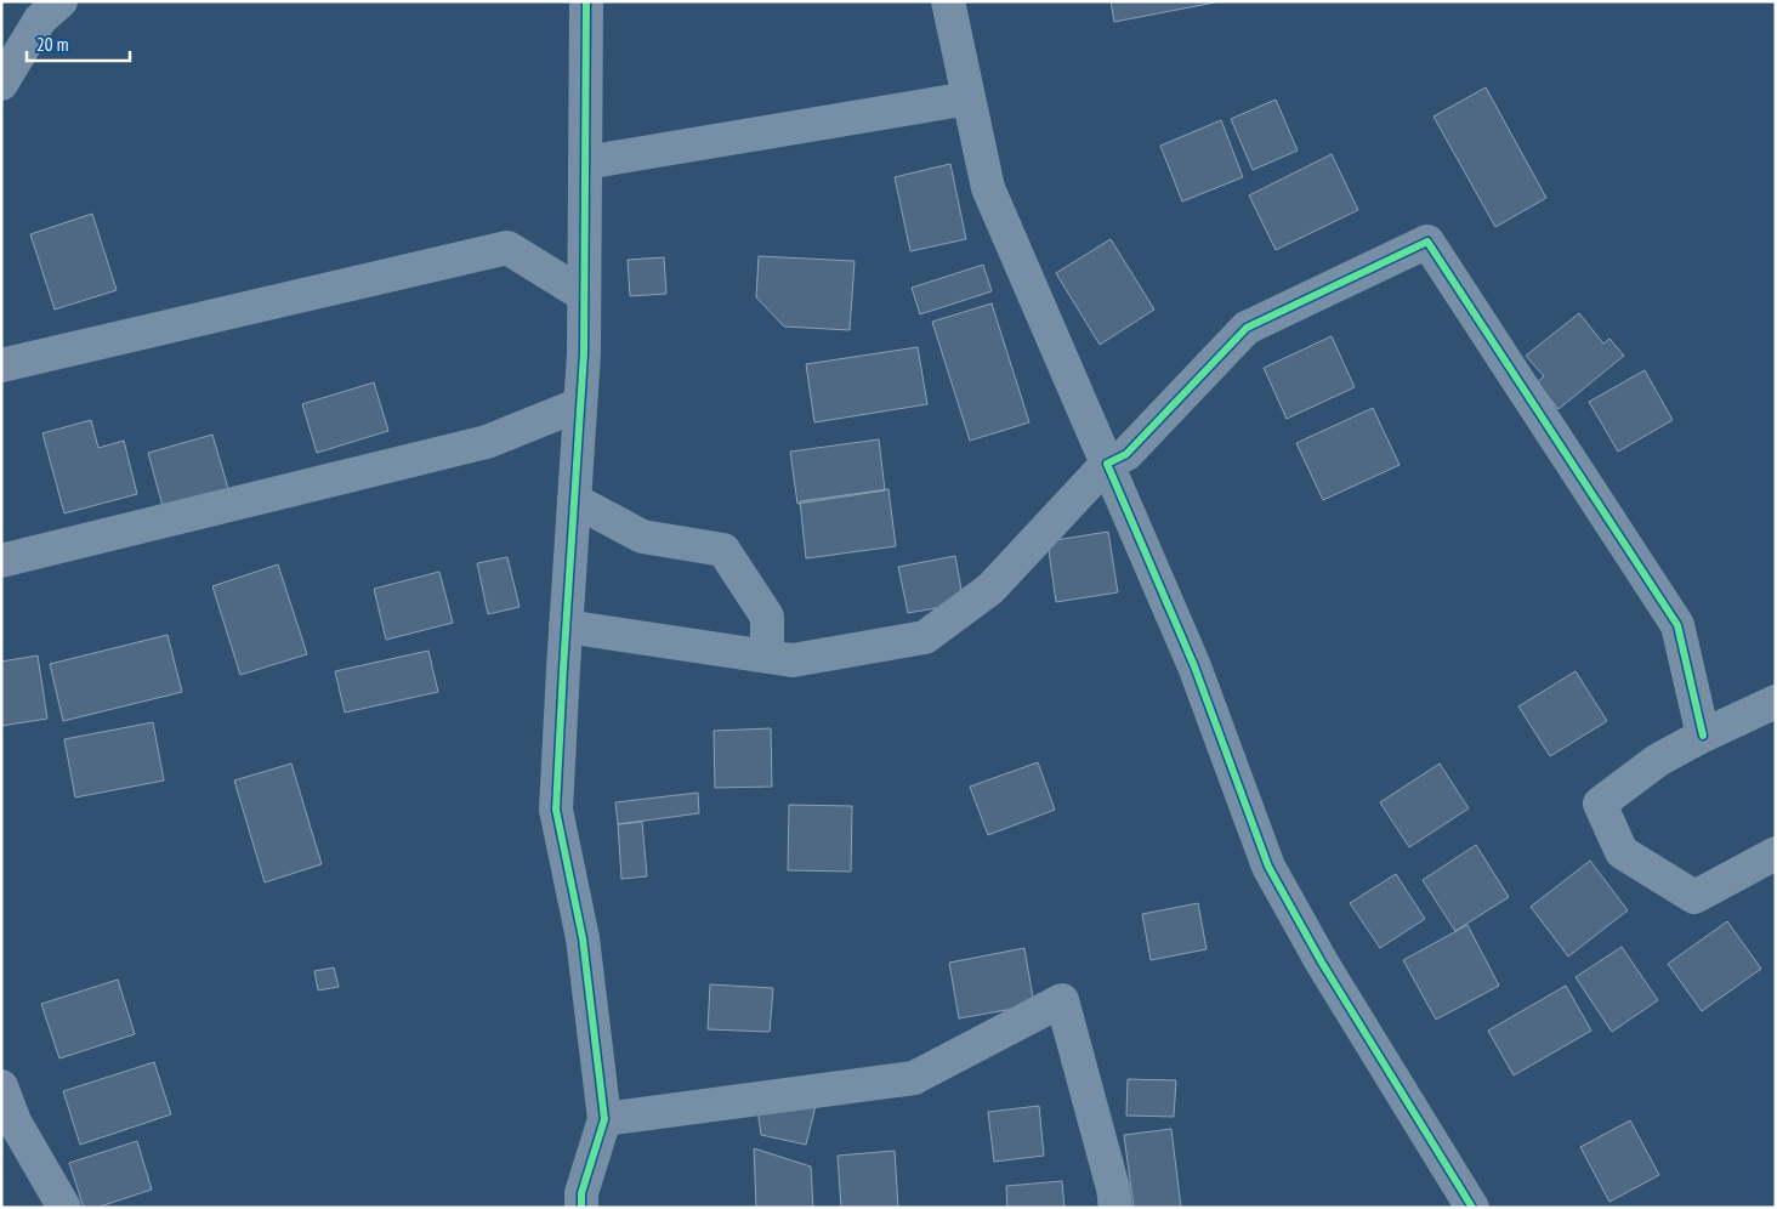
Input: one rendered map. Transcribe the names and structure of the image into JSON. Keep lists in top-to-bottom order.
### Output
{
  "scale_bar": "20 m"
}
